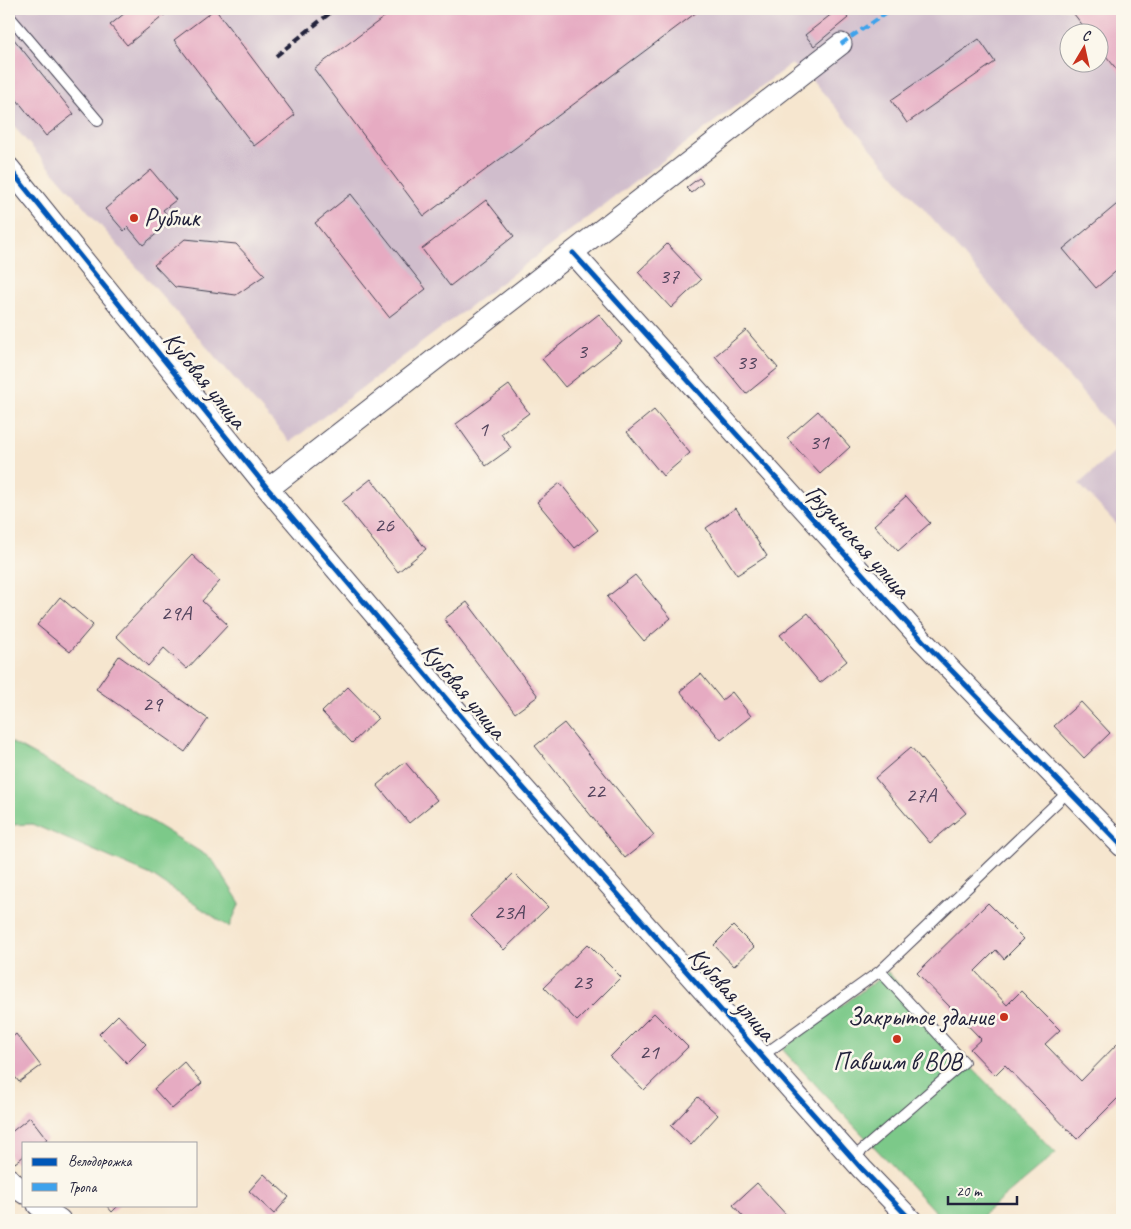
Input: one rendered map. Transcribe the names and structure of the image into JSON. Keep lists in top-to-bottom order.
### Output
{
  "streets": {
    "street": ["Кубовая улица", "Грузинская улица"]
  },
  "places": ["Рублик", "Закрытое здание", "Павшим в ВОВ"],
  "house_numbers": [
    "37",
    "3",
    "33",
    "1",
    "31",
    "26",
    "29А",
    "29",
    "22",
    "27А",
    "23А",
    "23",
    "21"
  ],
  "legend": ["Велодорожка", "Тропа"],
  "scale_bar": "20 m",
  "north": "top"
}
